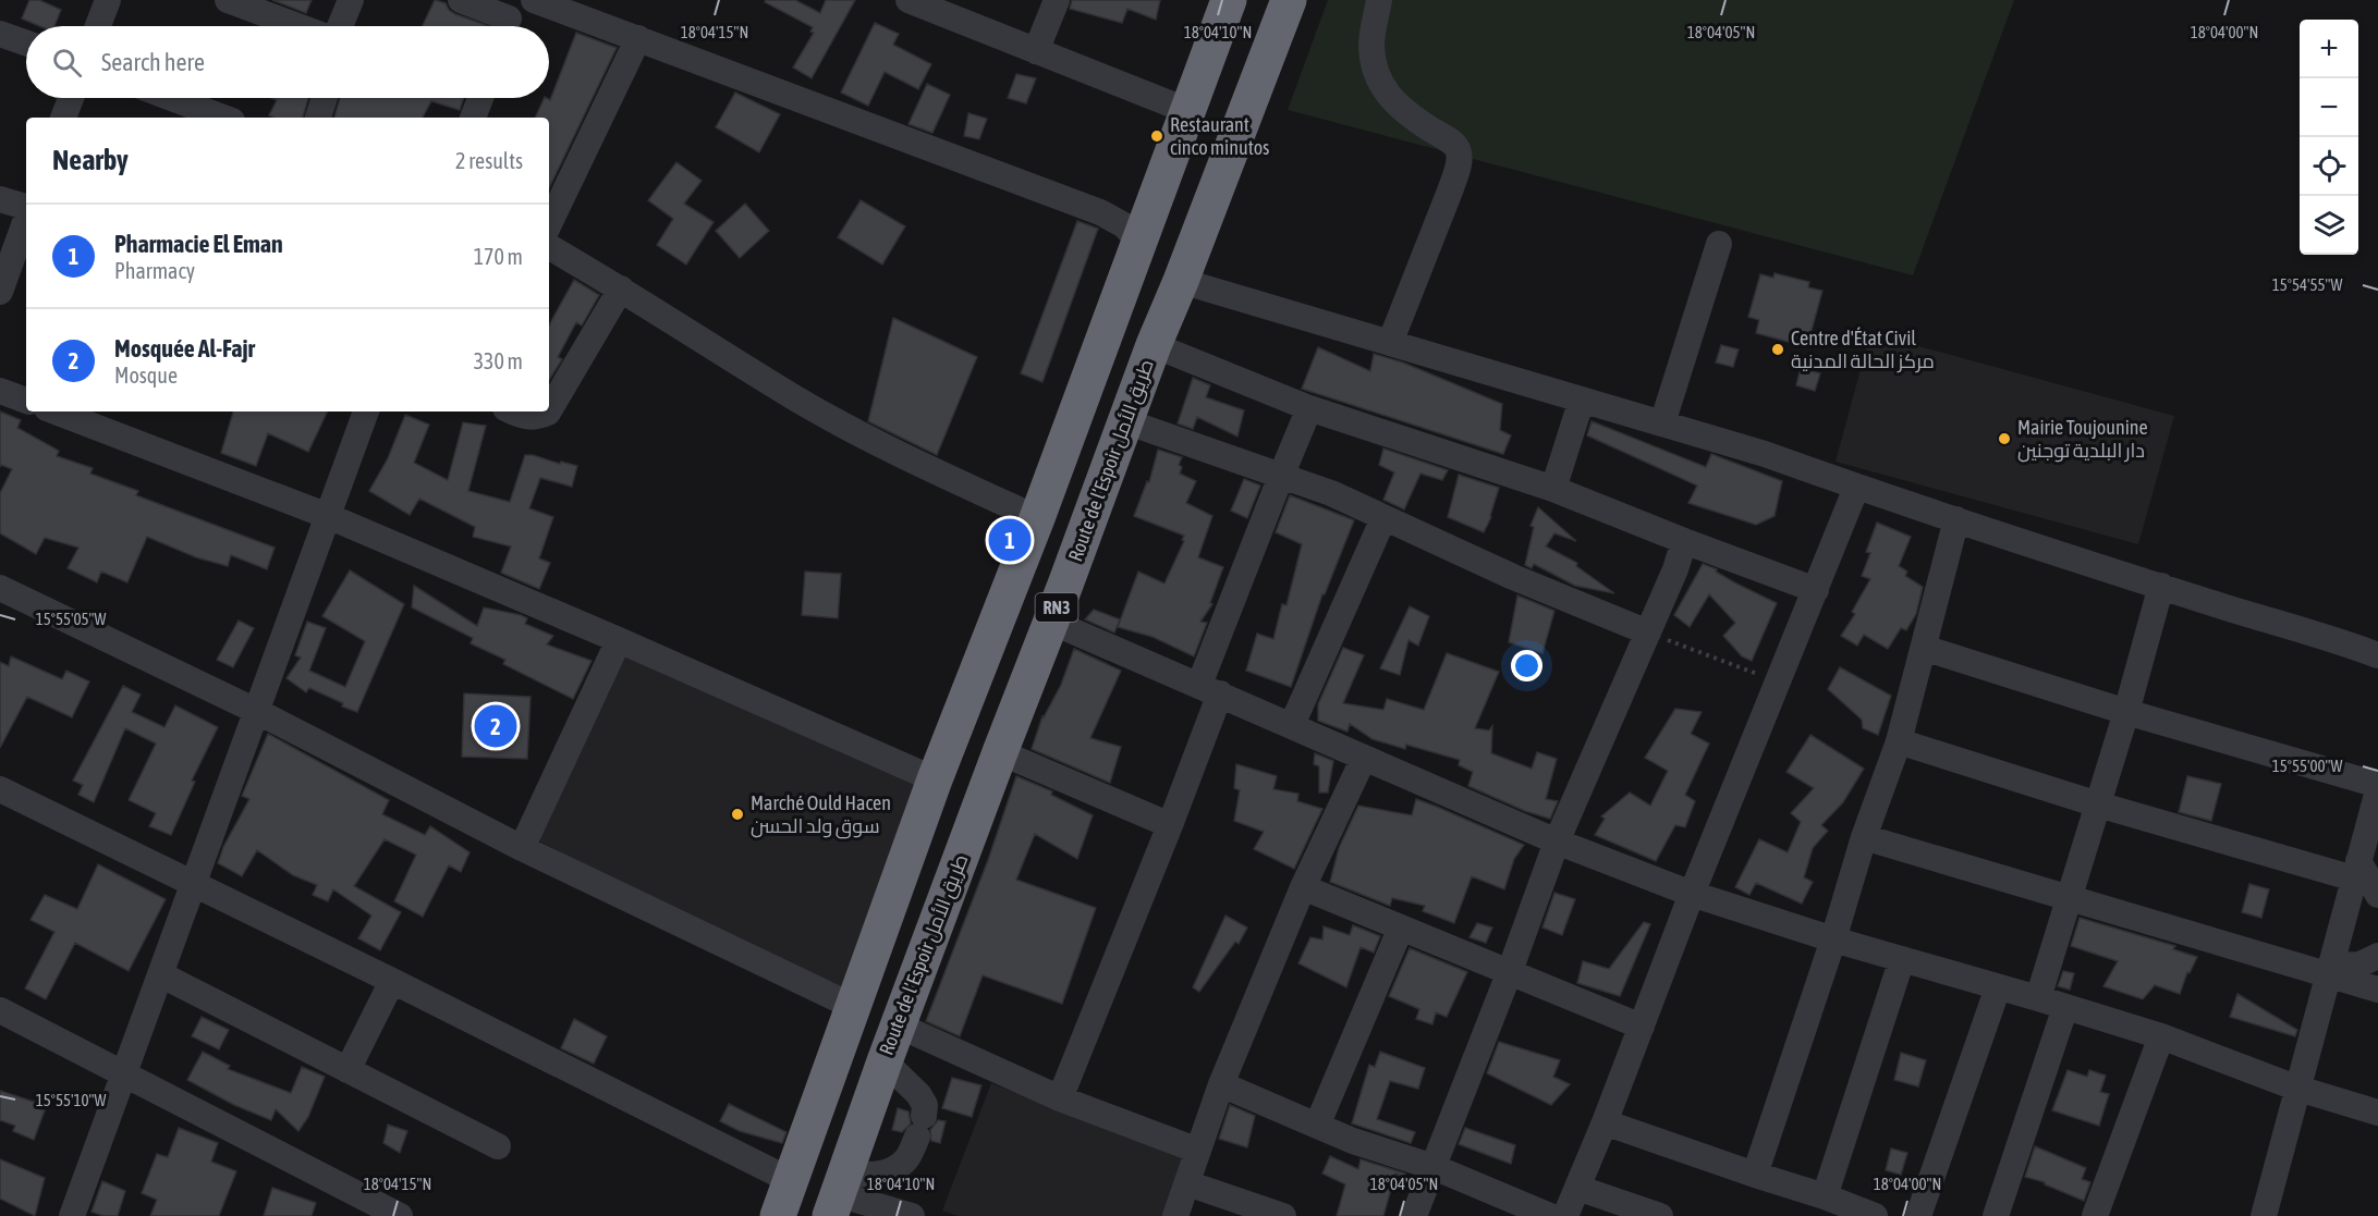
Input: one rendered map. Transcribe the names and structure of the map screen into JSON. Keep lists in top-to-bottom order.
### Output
{
  "streets": {
    "highway": ["Route de l’Espoir طريق الأمل", "RN3"]
  },
  "places": [
    "Restaurant cinco minutos",
    "Centre d'État Civil مركز الحالة المدنية",
    "Mairie Toujounine دار البلدية توجنين",
    "Marché Ould Hacen سوق ولد الحسن"
  ],
  "page": {
    "map_buttons": ["+", "−"],
    "search": "Search here",
    "heading": ["Nearby", "2 results"],
    "list": [
      {
        "mark": "1",
        "name": "Pharmacie El Eman",
        "note": "Pharmacy",
        "value": "170 m"
      },
      {
        "mark": "2",
        "name": "Mosquée Al-Fajr",
        "note": "Mosque",
        "value": "330 m"
      }
    ],
    "pins": ["1", "2"]
  },
  "coordinates": [
    "18°04'15\"N",
    "18°04'10\"N",
    "18°04'05\"N",
    "18°04'00\"N",
    "15°54'55\"W",
    "15°55'05\"W",
    "15°55'00\"W",
    "15°55'10\"W"
  ]
}
